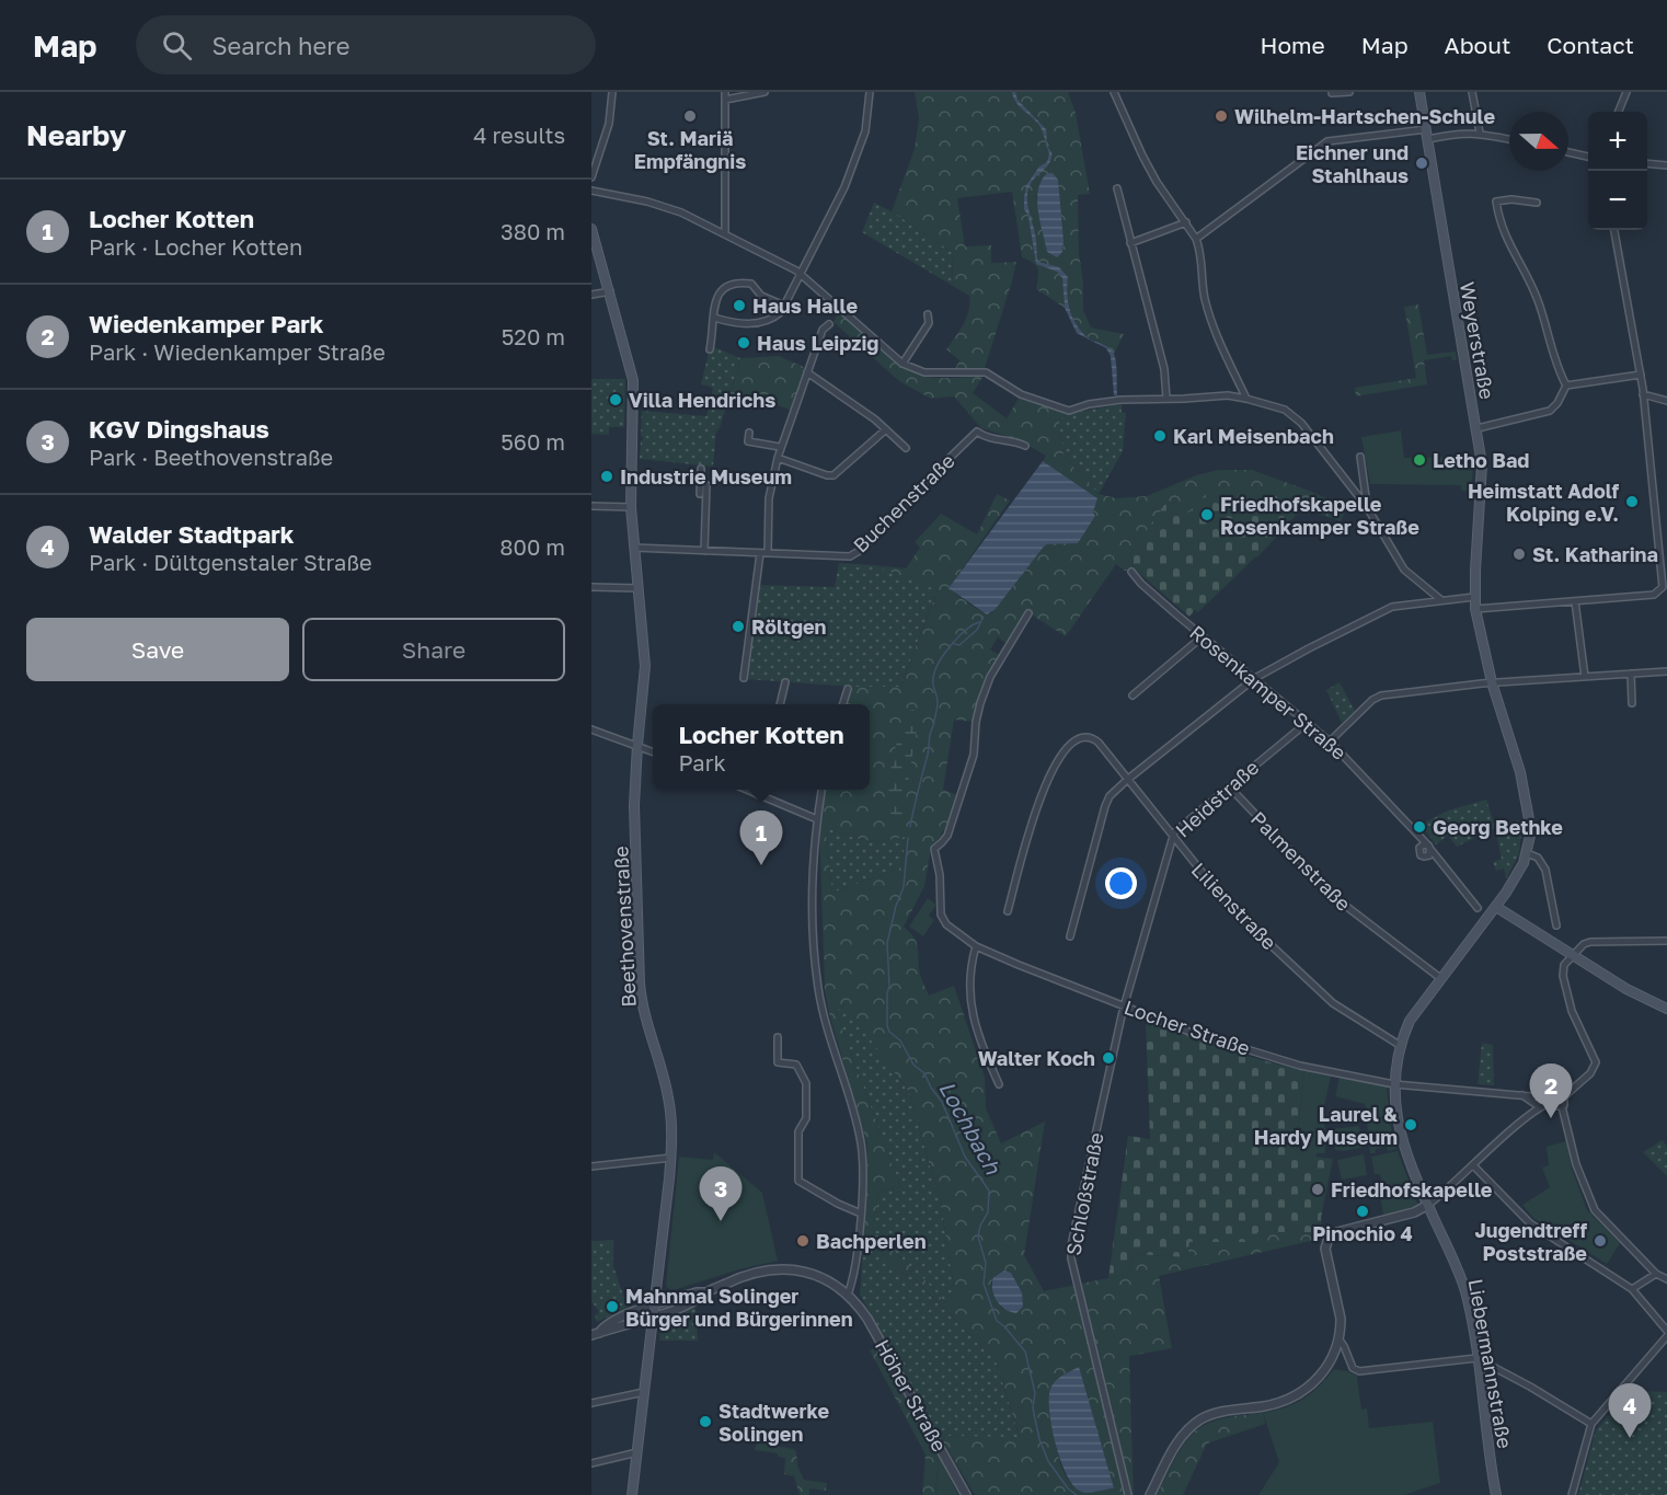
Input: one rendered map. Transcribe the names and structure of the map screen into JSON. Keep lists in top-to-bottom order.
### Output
{
  "streets": {
    "main road": ["Weyerstraße", "Beethovenstraße", "Liebermannstraße"],
    "street": [
      "Buchenstraße",
      "Rosenkamper Straße",
      "Heidstraße",
      "Palmenstraße",
      "Lilienstraße",
      "Locher Straße",
      "Schloßstraße",
      "Höher Straße"
    ]
  },
  "crossings": [
    ["Weyerstraße", "Liebermannstraße"],
    ["Buchenstraße", "Beethovenstraße"],
    ["Rosenkamper Straße", "Heidstraße"],
    ["Heidstraße", "Palmenstraße"],
    ["Heidstraße", "Lilienstraße"],
    ["Heidstraße", "Locher Straße"],
    ["Heidstraße", "Schloßstraße"],
    ["Palmenstraße", "Liebermannstraße"],
    ["Lilienstraße", "Liebermannstraße"],
    ["Beethovenstraße", "Höher Straße"],
    ["Locher Straße", "Schloßstraße"],
    ["Locher Straße", "Liebermannstraße"]
  ],
  "water": ["Lochbach"],
  "places": [
    "St. Mariä Empfängnis",
    "Wilhelm-Hartschen-Schule",
    "Eichner und Stahlhaus",
    "Haus Halle",
    "Haus Leipzig",
    "Villa Hendrichs",
    "Karl Meisenbach",
    "Letho Bad",
    "Industrie Museum",
    "Heimstatt Adolf Kolping e.V.",
    "Friedhofskapelle Rosenkamper Straße",
    "St. Katharina",
    "Röltgen",
    "Georg Bethke",
    "Walter Koch",
    "Laurel & Hardy Museum",
    "Friedhofskapelle",
    "Pinochio 4",
    "Bachperlen",
    "Jugendtreff Poststraße",
    "Mahnmal Solinger Bürger und Bürgerinnen",
    "Stadtwerke Solingen"
  ],
  "north": "right",
  "page": {
    "header": "Map",
    "search": "Search here",
    "nav": [
      "Home",
      "Map",
      "About",
      "Contact"
    ],
    "heading": ["Nearby", "4 results"],
    "map_buttons": ["+", "−"],
    "list": [
      {
        "mark": "1",
        "name": "Locher Kotten",
        "note": "Park · Locher Kotten",
        "value": "380 m"
      },
      {
        "mark": "2",
        "name": "Wiedenkamper Park",
        "note": "Park · Wiedenkamper Straße",
        "value": "520 m"
      },
      {
        "mark": "3",
        "name": "KGV Dingshaus",
        "note": "Park · Beethovenstraße",
        "value": "560 m"
      },
      {
        "mark": "4",
        "name": "Walder Stadtpark",
        "note": "Park · Dültgenstaler Straße",
        "value": "800 m"
      }
    ],
    "buttons": ["Save", "Share"],
    "popup": ["Locher Kotten", "Park"],
    "pins": [
      "1",
      "2",
      "3",
      "4"
    ]
  }
}
